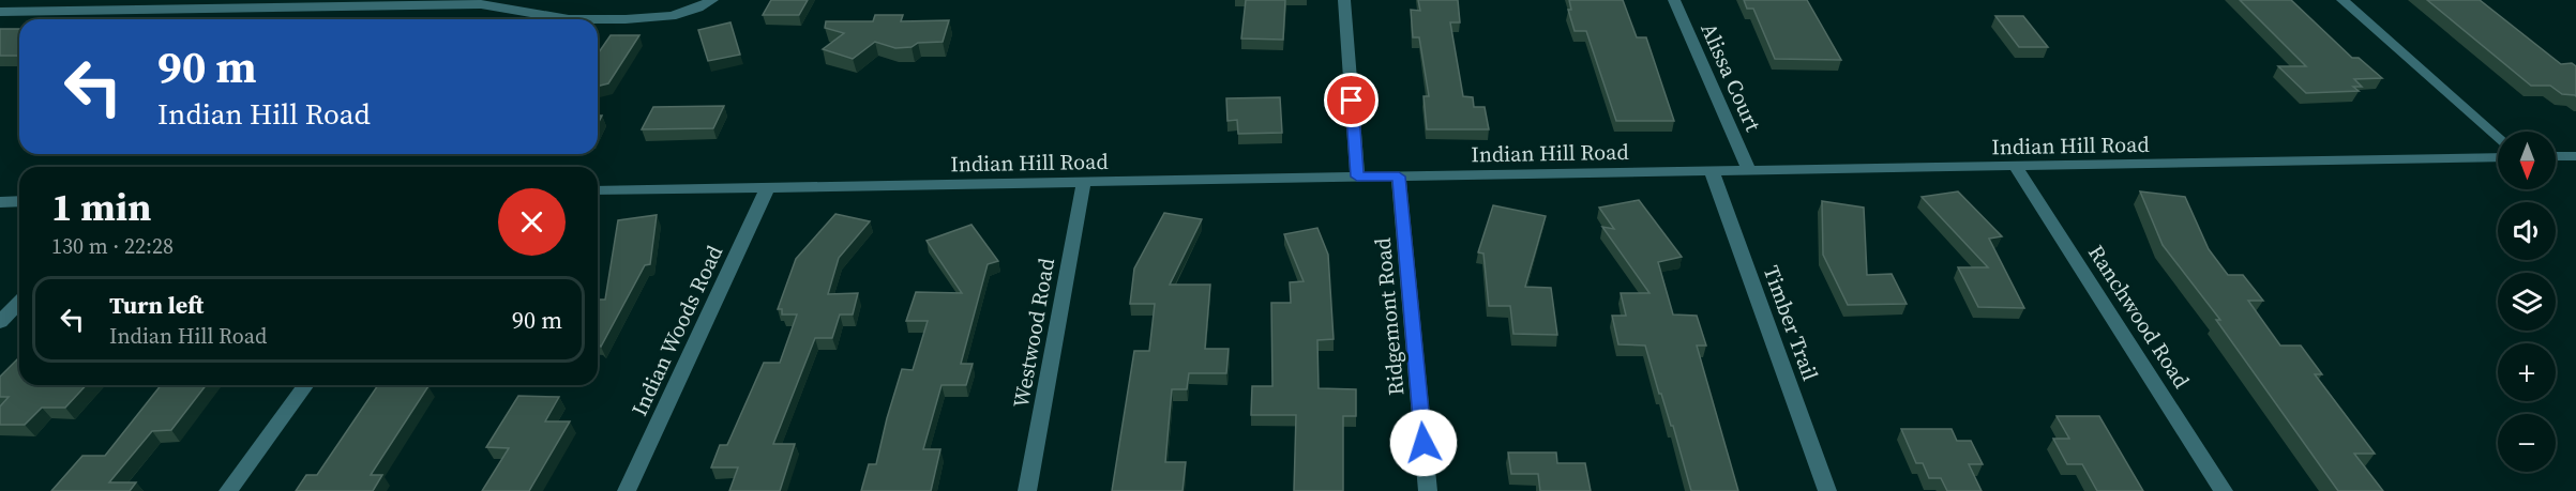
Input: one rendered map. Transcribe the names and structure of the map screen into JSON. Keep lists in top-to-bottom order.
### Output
{
  "streets": {
    "street": [
      "Alissa Court",
      "Indian Hill Road",
      "Ridgemont Road",
      "Ranchwood Road",
      "Timber Trail",
      "Indian Woods Road",
      "Westwood Road"
    ]
  },
  "crossings": [
    ["Alissa Court", "Indian Hill Road"],
    ["Indian Hill Road", "Ridgemont Road"],
    ["Indian Hill Road", "Ranchwood Road"],
    ["Indian Hill Road", "Timber Trail"],
    ["Indian Hill Road", "Indian Woods Road"],
    ["Indian Hill Road", "Westwood Road"]
  ],
  "north": "bottom",
  "page": {
    "turn": ["90 m", "Indian Hill Road"],
    "map_buttons": ["+", "−"],
    "heading": ["1 min", "130 m · 22:28"],
    "list": [
      {
        "name": "Turn left",
        "note": "Indian Hill Road",
        "value": "90 m"
      }
    ]
  }
}
